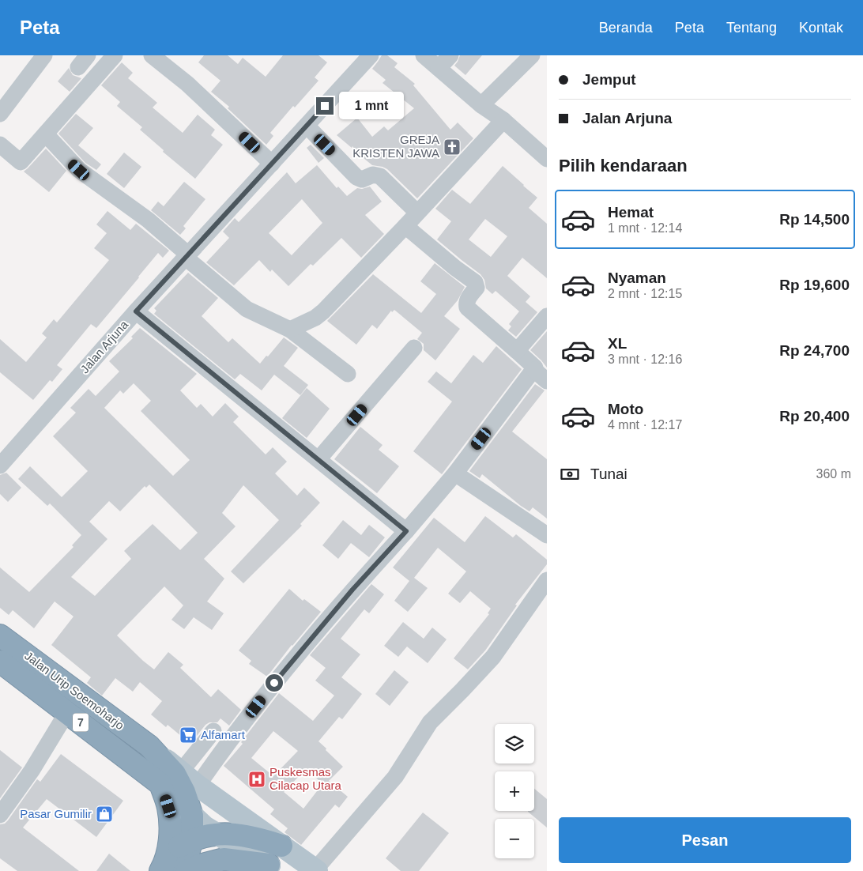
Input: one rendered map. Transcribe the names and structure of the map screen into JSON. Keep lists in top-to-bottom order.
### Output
{
  "streets": {
    "highway": ["Jalan Urip Soemoharjo", "7"],
    "street": ["Jalan Arjuna"]
  },
  "crossings": [
    ["Jalan Urip Soemoharjo", "7"]
  ],
  "places": {
    "church": ["GREJA KRISTEN JAWA"],
    "supermarket": ["Alfamart"],
    "hospital": ["Puskesmas Cilacap Utara"],
    "shop": ["Pasar Gumilir"]
  },
  "page": {
    "header": "Peta",
    "nav": [
      "Beranda",
      "Peta",
      "Tentang",
      "Kontak"
    ],
    "banner": ["Jemput", "Jalan Arjuna"],
    "bubble": "1 mnt",
    "heading": "Pilih kendaraan",
    "list": [
      {
        "name": "Hemat",
        "note": "1 mnt · 12:14",
        "value": "Rp 14,500"
      },
      {
        "name": "Nyaman",
        "note": "2 mnt · 12:15",
        "value": "Rp 19,600"
      },
      {
        "name": "XL",
        "note": "3 mnt · 12:16",
        "value": "Rp 24,700"
      },
      {
        "name": "Moto",
        "note": "4 mnt · 12:17",
        "value": "Rp 20,400"
      }
    ],
    "pay": ["Tunai", "360 m"],
    "map_buttons": ["+", "−"],
    "buttons": "Pesan"
  }
}
